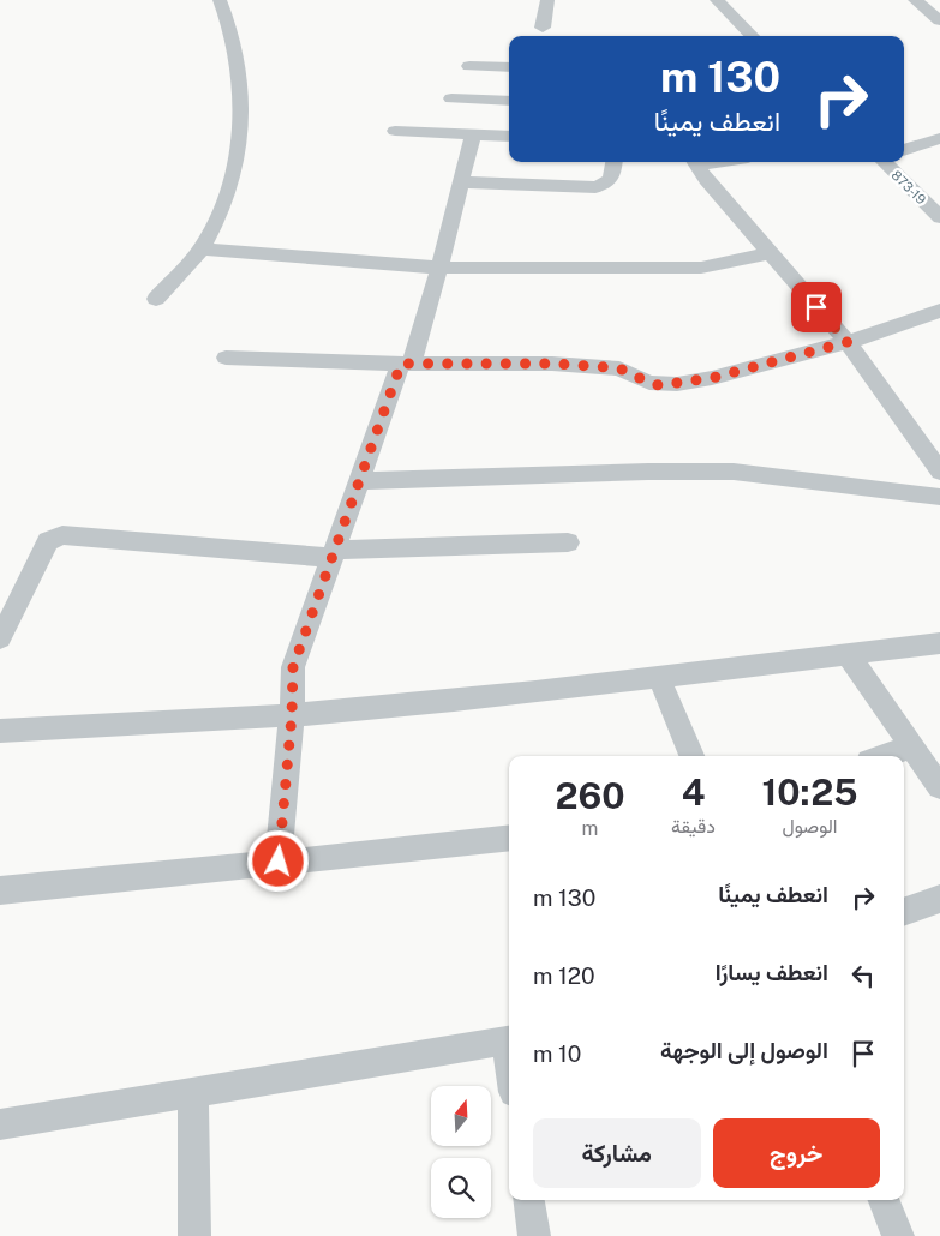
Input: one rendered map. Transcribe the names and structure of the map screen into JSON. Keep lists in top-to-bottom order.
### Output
{
  "streets": {
    "street": ["873-19"]
  },
  "north": "top",
  "page": {
    "turn": ["130 m", "انعطف يمينًا"],
    "eta": [
      "10:25",
      "الوصول",
      "4",
      "دقيقة",
      "260",
      "m"
    ],
    "list": [
      {
        "name": "انعطف يمينًا",
        "value": "130 m"
      },
      {
        "name": "انعطف يسارًا",
        "value": "120 m"
      },
      {
        "name": "الوصول إلى الوجهة",
        "value": "10 m"
      }
    ],
    "buttons": ["خروج", "مشاركة"]
  }
}
